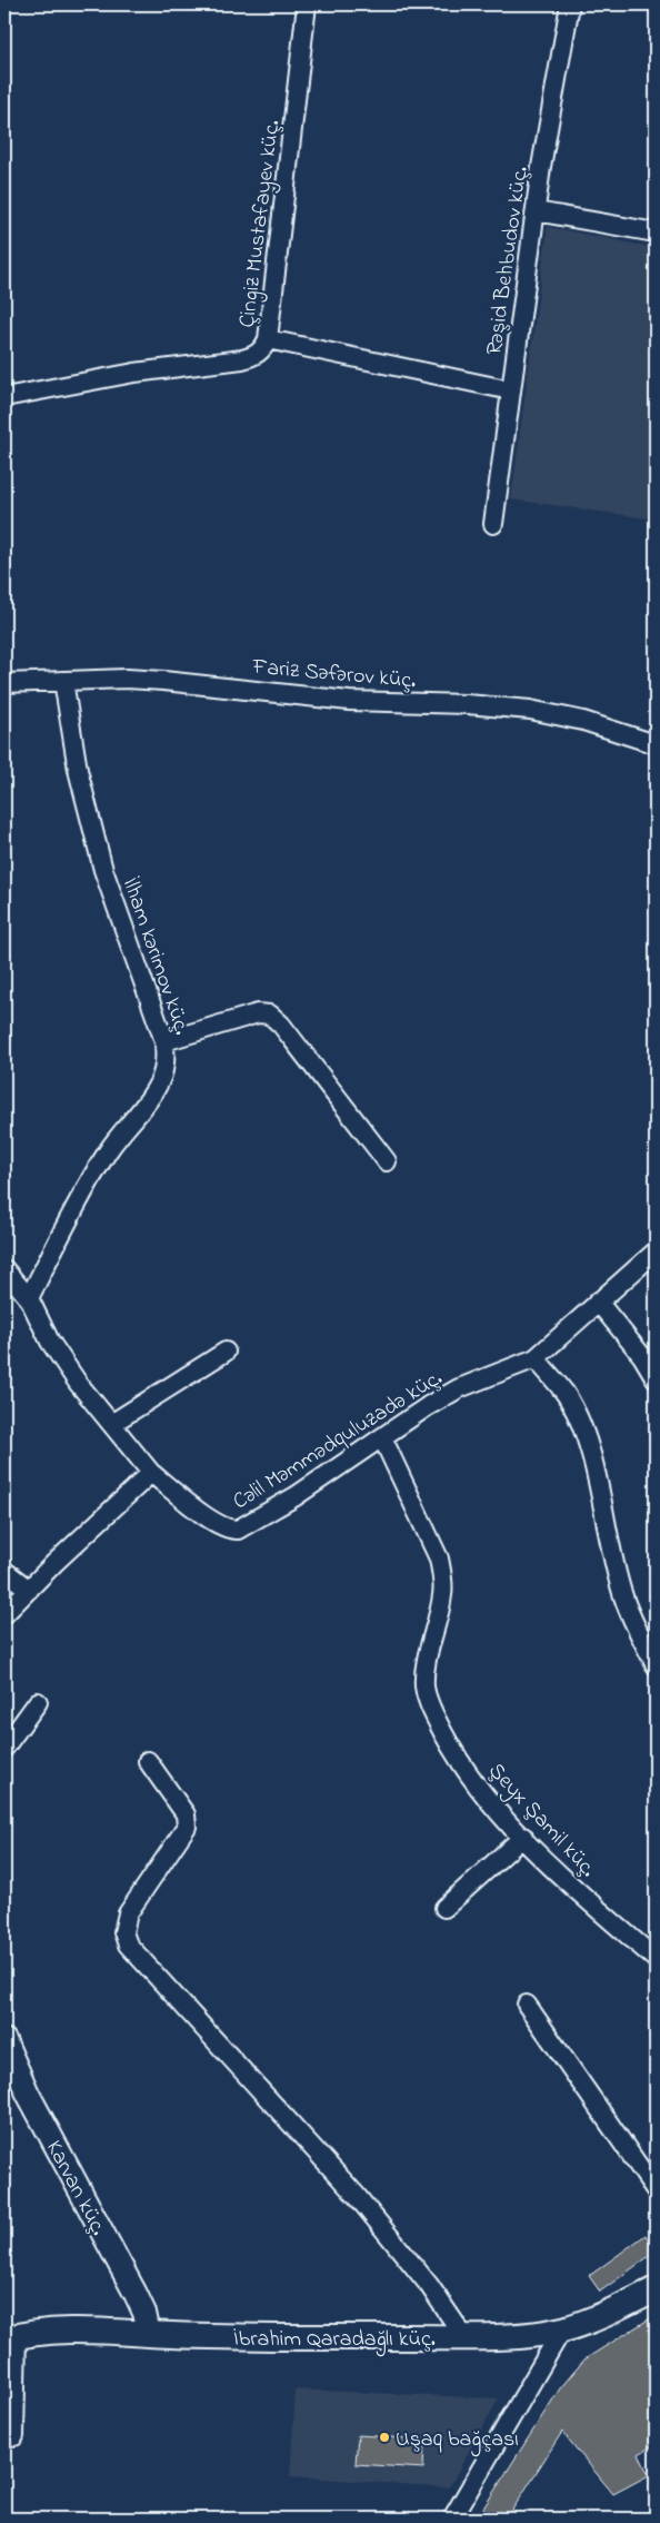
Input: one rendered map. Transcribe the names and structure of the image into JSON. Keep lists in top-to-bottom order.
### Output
{
  "streets": {
    "main road": ["İbrahim Qaradağlı küç."],
    "street": [
      "Çingiz Mustafayev küç.",
      "Rəşid Behbudov küç.",
      "Fariz Səfərov küç.",
      "İlham kərimov küç.",
      "Cəlil Məmmədquluzadə küç.",
      "Şeyx Şamil küç.",
      "Karvan küç."
    ]
  },
  "crossings": [
    ["Fariz Səfərov küç.", "İlham kərimov küç."],
    ["Cəlil Məmmədquluzadə küç.", "Şeyx Şamil küç."],
    ["Karvan küç.", "İbrahim Qaradağlı küç."]
  ],
  "places": ["Uşaq bağçası"]
}
